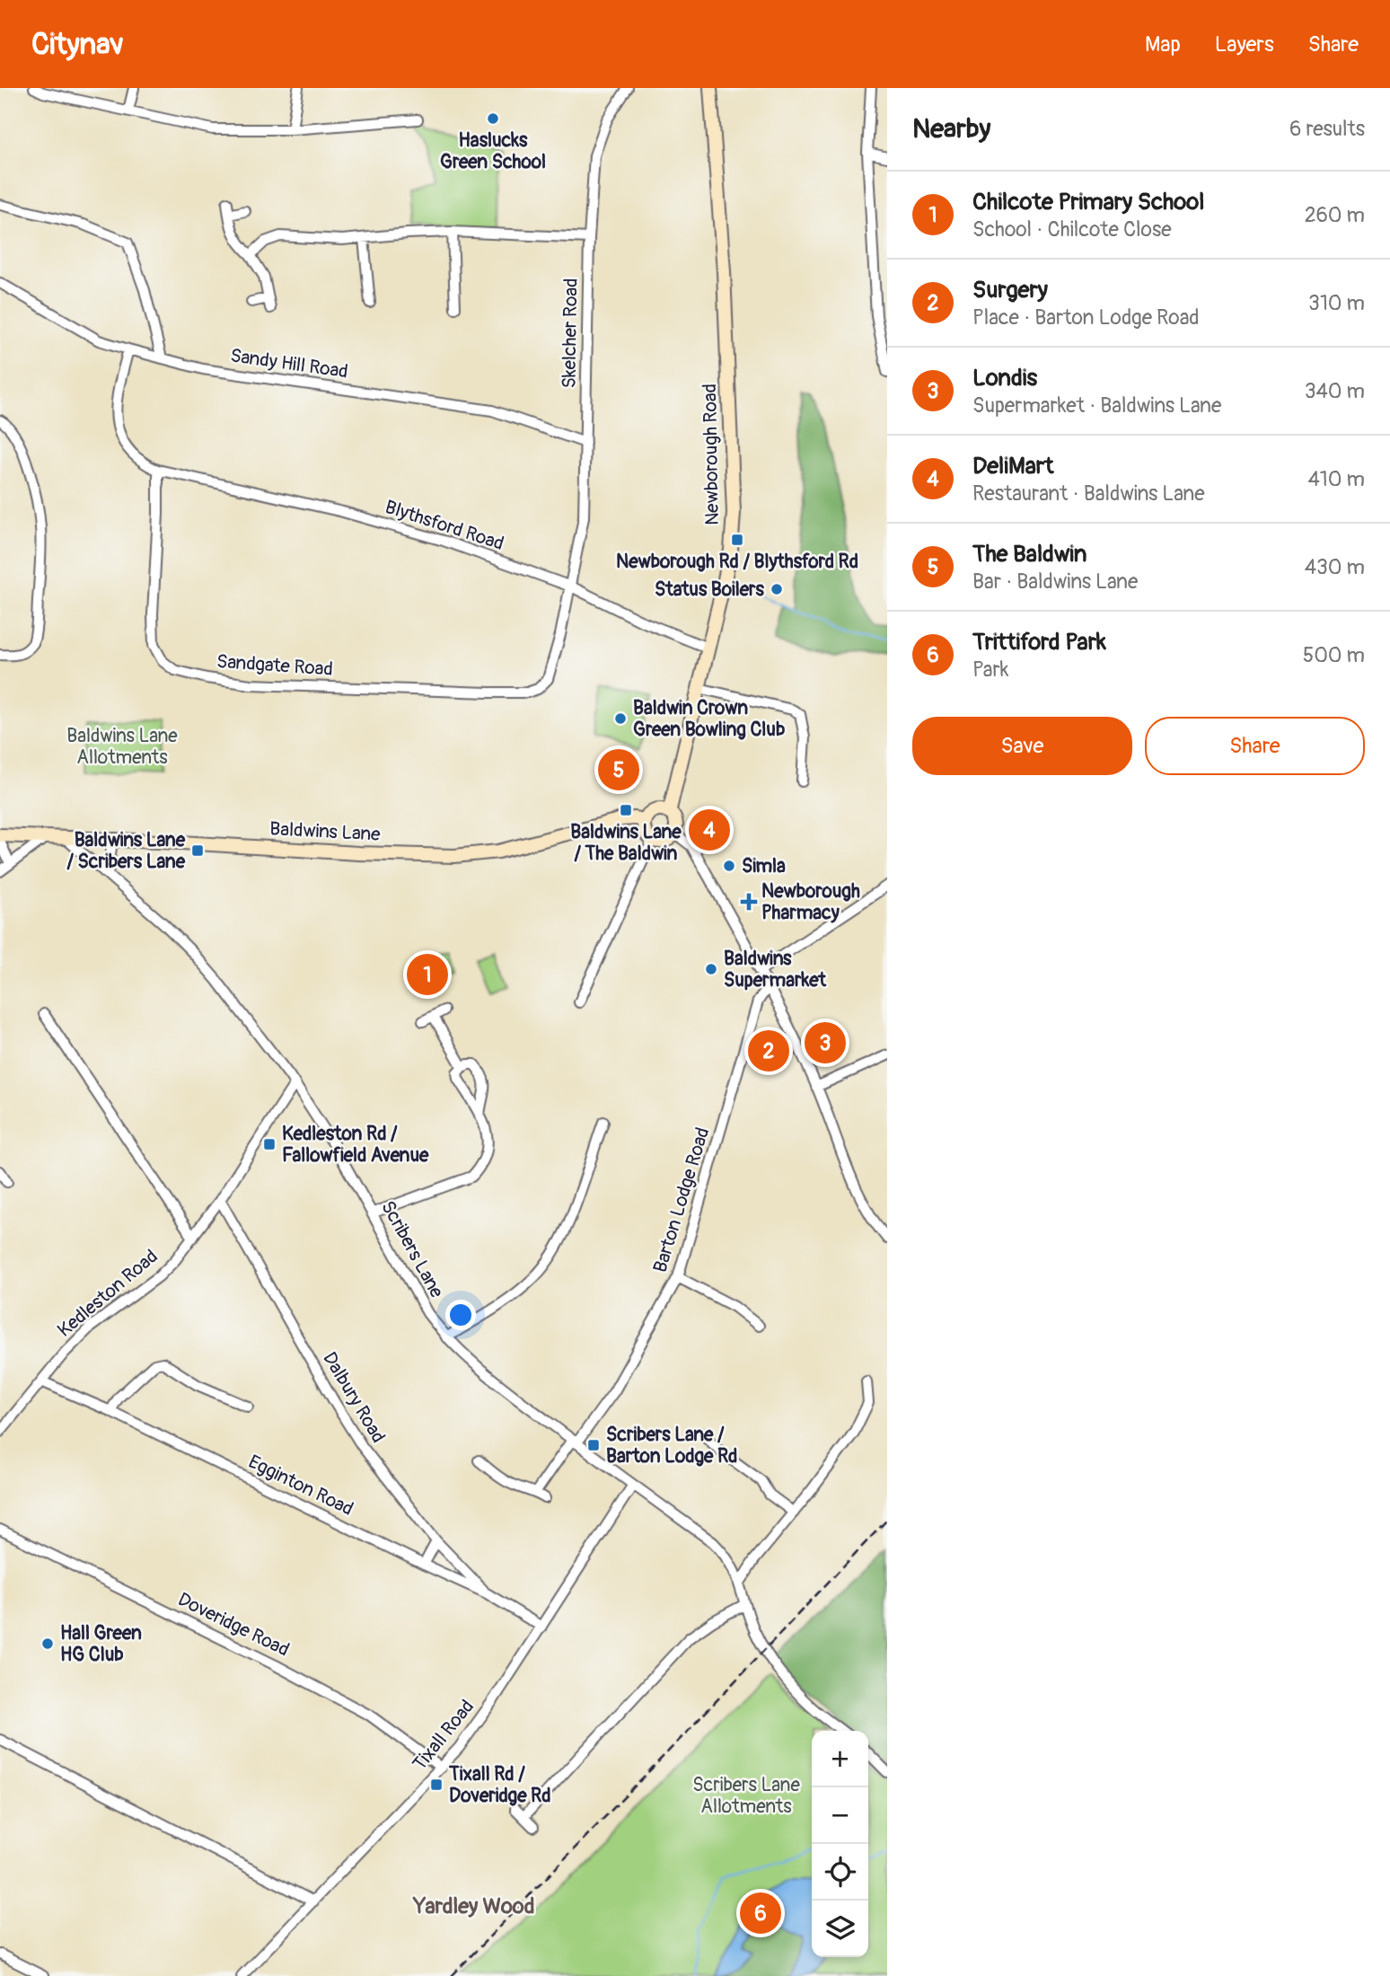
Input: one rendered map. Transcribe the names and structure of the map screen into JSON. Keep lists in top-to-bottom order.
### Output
{
  "streets": {
    "street": [
      "Skelcher Road",
      "Sandy Hill Road",
      "Newborough Road",
      "Blythsford Road",
      "Sandgate Road",
      "Baldwins Lane",
      "Barton Lodge Road",
      "Scribers Lane",
      "Kedleston Road",
      "Dalbury Road",
      "Egginton Road",
      "Doveridge Road",
      "Tixall Road"
    ]
  },
  "crossings": [
    ["Skelcher Road", "Sandy Hill Road"],
    ["Skelcher Road", "Blythsford Road"],
    ["Skelcher Road", "Sandgate Road"],
    ["Newborough Road", "Blythsford Road"],
    ["Newborough Road", "Baldwins Lane"],
    ["Blythsford Road", "Sandgate Road"],
    ["Baldwins Lane", "Scribers Lane"],
    ["Barton Lodge Road", "Scribers Lane"],
    ["Scribers Lane", "Kedleston Road"],
    ["Scribers Lane", "Tixall Road"],
    ["Kedleston Road", "Dalbury Road"],
    ["Kedleston Road", "Egginton Road"],
    ["Dalbury Road", "Egginton Road"],
    ["Egginton Road", "Tixall Road"],
    ["Doveridge Road", "Tixall Road"]
  ],
  "districts": ["Yardley Wood"],
  "parks": ["Baldwins Lane Allotments", "Scribers Lane Allotments"],
  "places": {
    "other": [
      "Haslucks Green School",
      "Status Boilers",
      "Baldwin Crown Green Bowling Club",
      "Simla",
      "Baldwins Supermarket",
      "Hall Green HG Club"
    ],
    "transit": [
      "Newborough Rd / Blythsford Rd",
      "Baldwins Lane / The Baldwin",
      "Baldwins Lane / Scribers Lane",
      "Kedleston Rd / Fallowfield Avenue",
      "Scribers Lane / Barton Lodge Rd",
      "Tixall Rd / Doveridge Rd"
    ],
    "health": ["Newborough Pharmacy"]
  },
  "page": {
    "header": "Citynav",
    "nav": ["Map", "Layers", "Share"],
    "heading": ["Nearby", "6 results"],
    "list": [
      {
        "mark": "1",
        "name": "Chilcote Primary School",
        "note": "School · Chilcote Close",
        "value": "260 m"
      },
      {
        "mark": "2",
        "name": "Surgery",
        "note": "Place · Barton Lodge Road",
        "value": "310 m"
      },
      {
        "mark": "3",
        "name": "Londis",
        "note": "Supermarket · Baldwins Lane",
        "value": "340 m"
      },
      {
        "mark": "4",
        "name": "DeliMart",
        "note": "Restaurant · Baldwins Lane",
        "value": "410 m"
      },
      {
        "mark": "5",
        "name": "The Baldwin",
        "note": "Bar · Baldwins Lane",
        "value": "430 m"
      },
      {
        "mark": "6",
        "name": "Trittiford Park",
        "note": "Park",
        "value": "500 m"
      }
    ],
    "buttons": ["Save", "Share"],
    "pins": [
      "5",
      "4",
      "1",
      "3",
      "2",
      "6"
    ],
    "map_buttons": ["+", "−"]
  }
}
